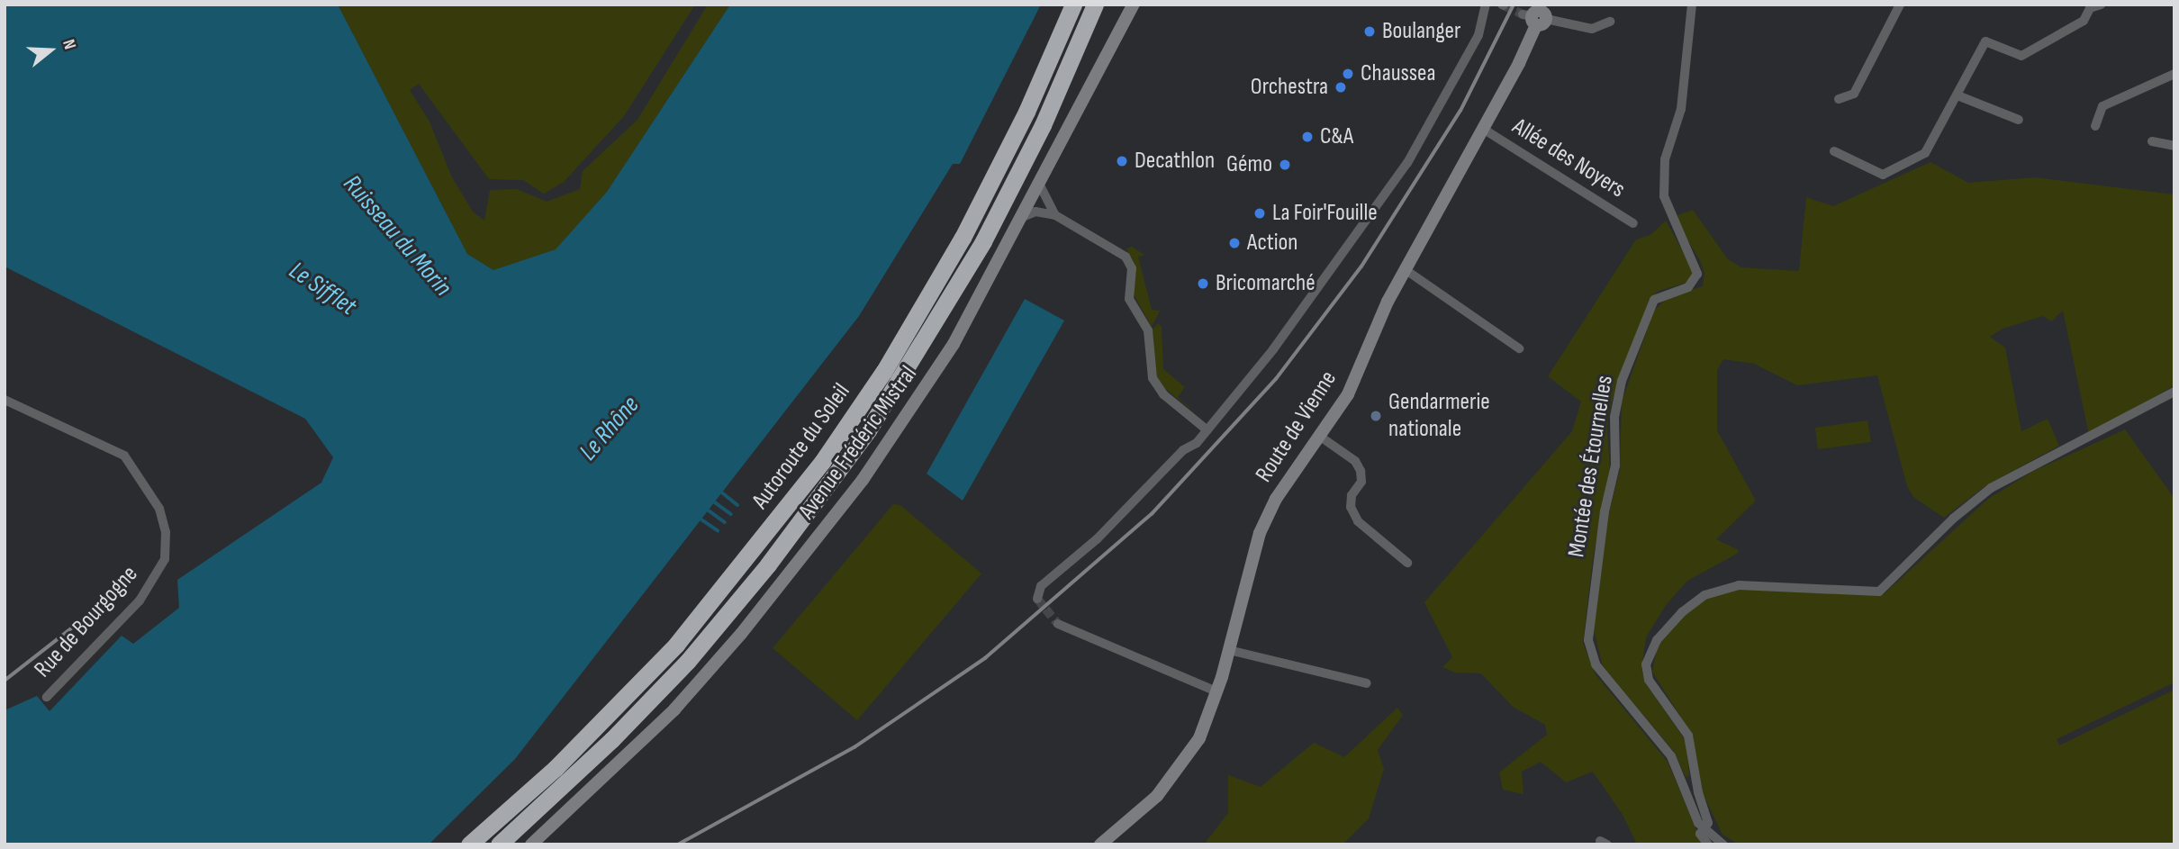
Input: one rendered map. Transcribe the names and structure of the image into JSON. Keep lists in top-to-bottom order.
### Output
{
  "streets": {
    "highway": ["Autoroute du Soleil"],
    "main road": ["Route de Vienne", "Avenue Frédéric Mistral"],
    "street": ["Allée des Noyers", "Montée des Étournelles", "Rue de Bourgogne"]
  },
  "crossings": [
    ["Allée des Noyers", "Route de Vienne"]
  ],
  "water": ["Ruisseau du Morin", "Le Sifflet", "Le Rhône"],
  "places": [
    "Boulanger",
    "Chaussea",
    "Orchestra",
    "C&A",
    "Decathlon",
    "Gémo",
    "La Foir'Fouille",
    "Action",
    "Bricomarché",
    "Gendarmerie nationale"
  ],
  "north": "right"
}
